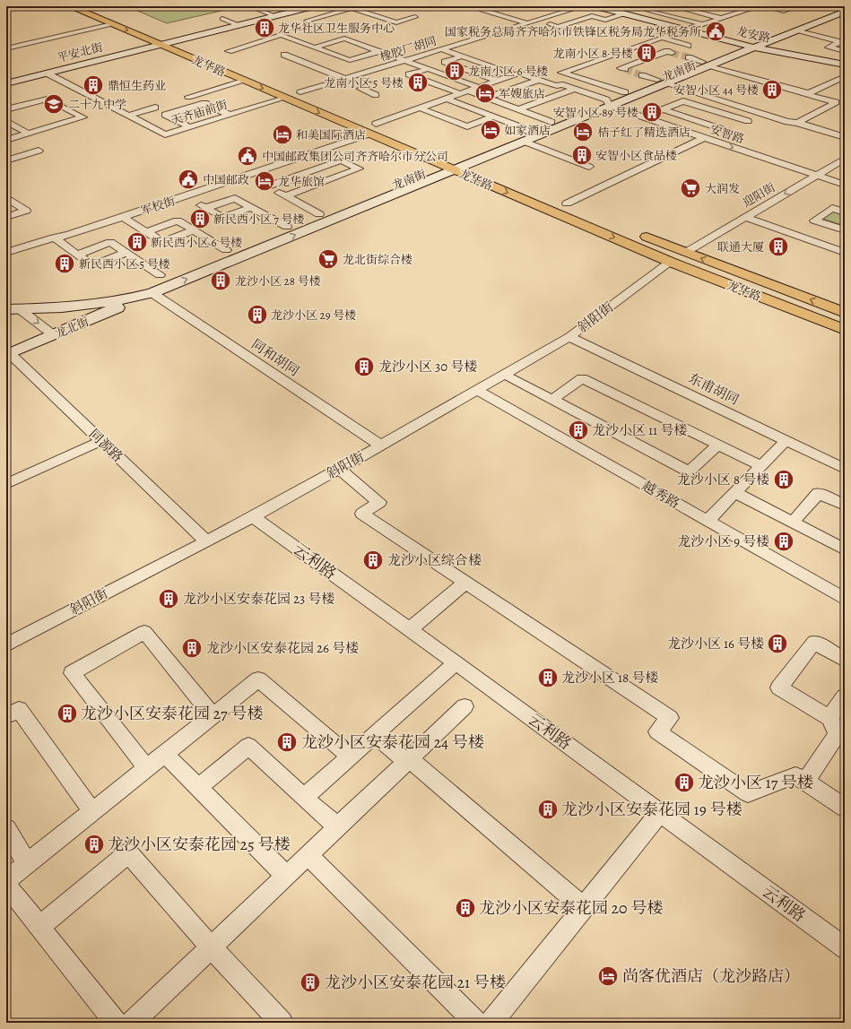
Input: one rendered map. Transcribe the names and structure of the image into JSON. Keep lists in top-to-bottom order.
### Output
{
  "streets": {
    "main road": [
      "龙安路",
      "平安北街",
      "龙华路",
      "龙南街",
      "龙北街"
    ],
    "street": [
      "橡胶厂胡同",
      "天齐庙前街",
      "安智路",
      "迎阳街",
      "军校街",
      "斜阳街",
      "同和胡同",
      "东甫胡同",
      "同源路",
      "越秀路",
      "云利路"
    ]
  },
  "crossings": [
    ["龙安路", "龙南街"],
    ["橡胶厂胡同", "龙华路"],
    ["橡胶厂胡同", "安智路"],
    ["平安北街", "龙华路"],
    ["平安北街", "天齐庙前街"],
    ["龙华路", "龙南街"],
    ["龙华路", "天齐庙前街"],
    ["龙华路", "迎阳街"],
    ["龙华路", "军校街"],
    ["龙华路", "斜阳街"],
    ["龙南街", "安智路"],
    ["龙南街", "同和胡同"],
    ["安智路", "迎阳街"],
    ["斜阳街", "同和胡同"],
    ["斜阳街", "东甫胡同"],
    ["斜阳街", "同源路"],
    ["斜阳街", "越秀路"],
    ["斜阳街", "云利路"],
    ["龙北街", "同源路"]
  ],
  "places": {
    "building": [
      "龙华社区卫生服务中心",
      "龙南小区 8 号楼",
      "龙南小区 6 号楼",
      "龙南小区 5 号楼",
      "鼎恒生药业",
      "安智小区 44 号楼",
      "安智小区 89 号楼",
      "安智小区食品楼",
      "新民西小区 7 号楼",
      "新民西小区 6 号楼",
      "联通大厦",
      "新民西小区 5 号楼",
      "龙沙小区 28 号楼",
      "龙沙小区 29 号楼",
      "龙沙小区 30 号楼",
      "龙沙小区 11 号楼",
      "龙沙小区 8 号楼",
      "龙沙小区 9 号楼",
      "龙沙小区综合楼",
      "龙沙小区安泰花园 23 号楼",
      "龙沙小区 16 号楼",
      "龙沙小区安泰花园 26 号楼",
      "龙沙小区 18 号楼",
      "龙沙小区安泰花园 27 号楼",
      "龙沙小区安泰花园 24 号楼",
      "龙沙小区 17 号楼",
      "龙沙小区安泰花园 19 号楼",
      "龙沙小区安泰花园 25 号楼",
      "龙沙小区安泰花园 20 号楼",
      "龙沙小区安泰花园 21 号楼"
    ],
    "public building": ["国家税务总局齐齐哈尔市铁锋区税务局龙华税务所", "中国邮政集团公司齐齐哈尔市分公司", "中国邮政"],
    "hotel": [
      "军嫂旅店",
      "如家酒店",
      "桔子红了精选酒店",
      "和美国际酒店",
      "龙华旅馆",
      "尚客优酒店（龙沙路店）"
    ],
    "school or university": ["二十九中学"],
    "supermarket": ["大润发", "龙北街综合楼"]
  }
}
